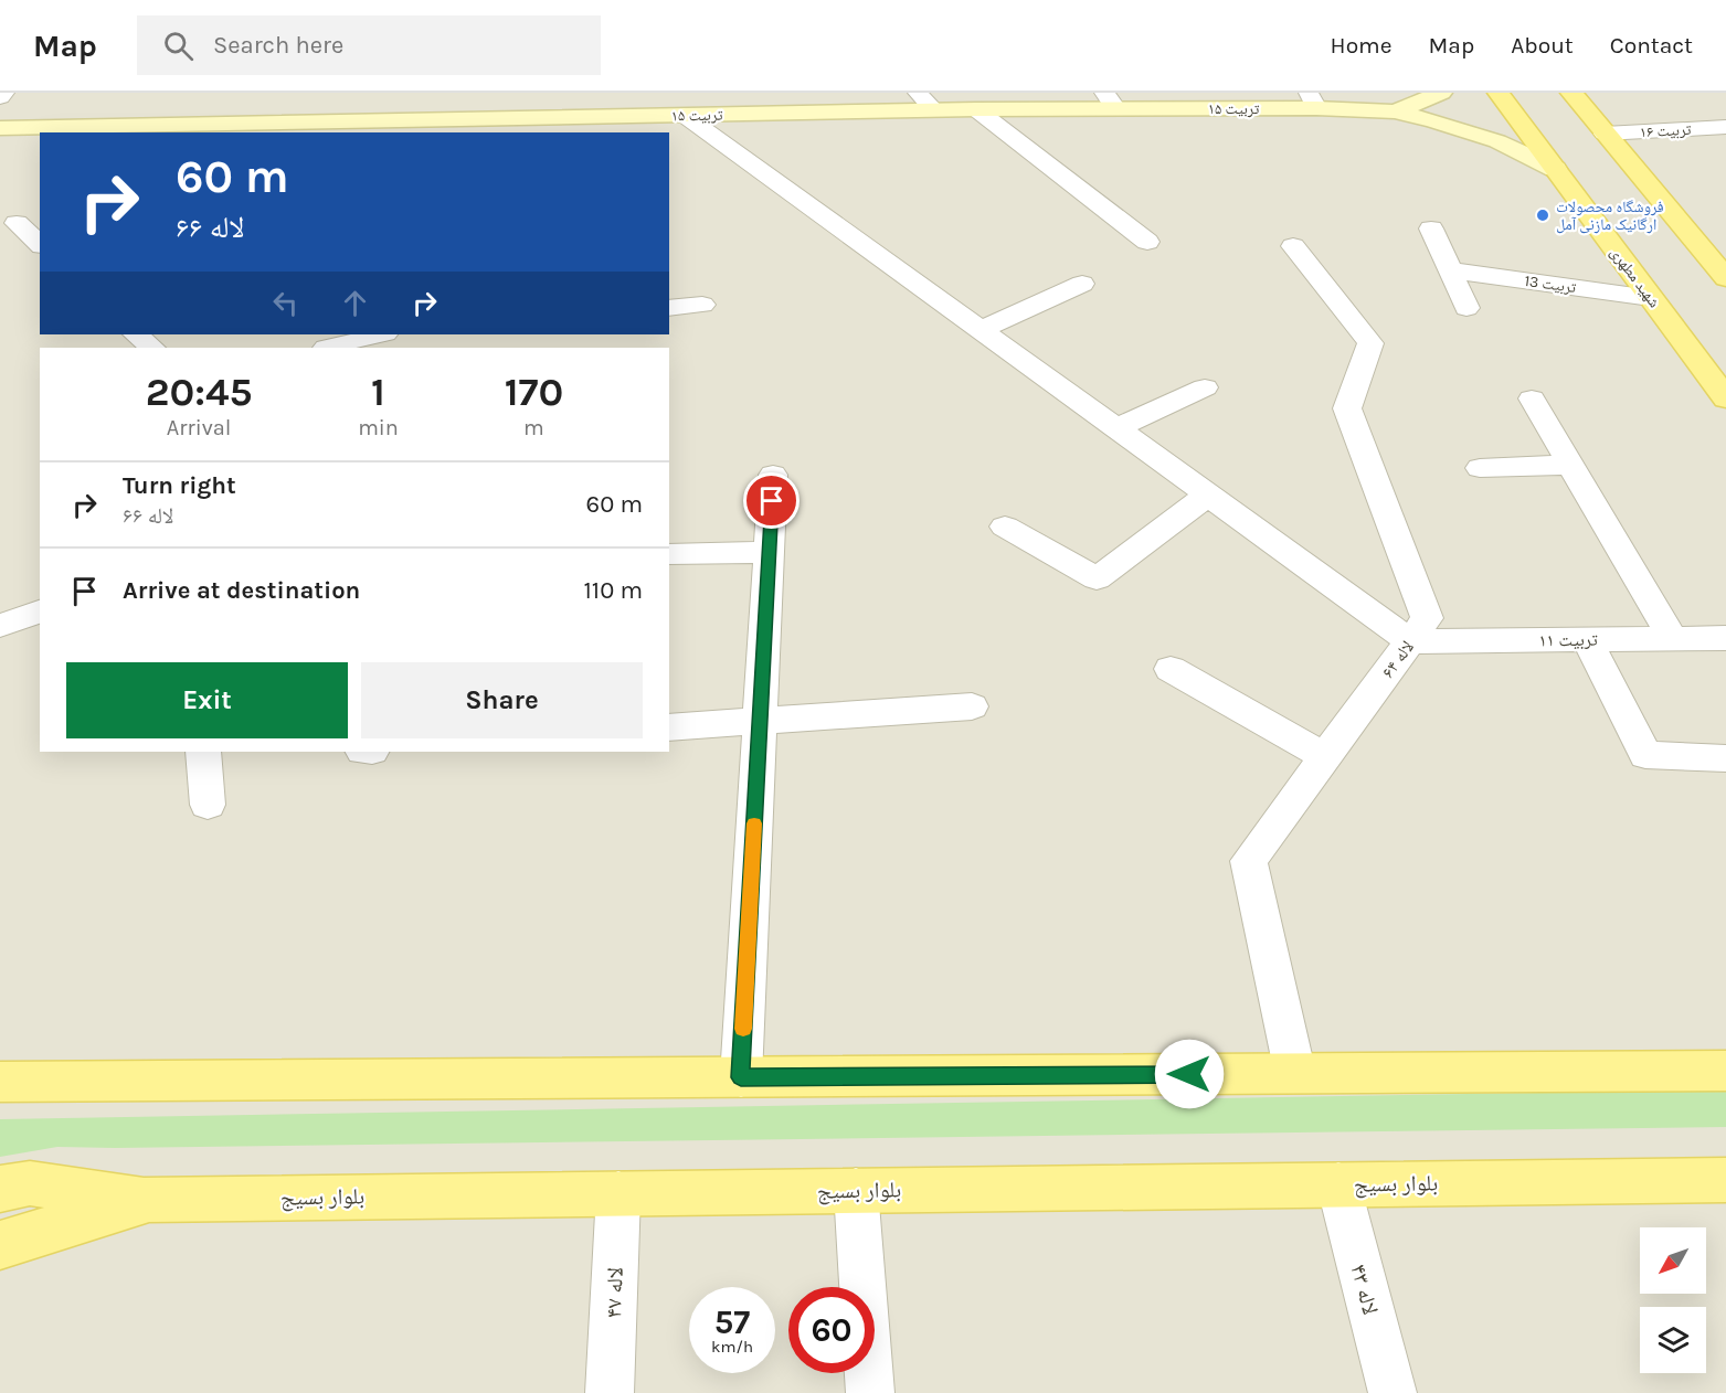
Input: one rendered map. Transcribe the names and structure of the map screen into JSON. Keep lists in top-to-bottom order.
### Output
{
  "streets": {
    "main road": ["شهید مطهری", "بلوار بسیج"],
    "street": [
      "تربیت ۱۵",
      "تربیت ۱۶",
      "تربیت 13",
      "تربیت ۱۱",
      "لاله ۶۴",
      "لاله ۴۳",
      "لاله ۴۷"
    ]
  },
  "crossings": [
    ["تربیت ۱۵", "شهید مطهری"],
    ["شهید مطهری", "تربیت 13"],
    ["تربیت ۱۱", "لاله ۶۴"],
    ["بلوار بسیج", "لاله ۴۳"],
    ["بلوار بسیج", "لاله ۴۷"]
  ],
  "places": ["فروشگاه محصولات ارگانیک مازنی آمل"],
  "north": "bottom left",
  "page": {
    "header": "Map",
    "search": "Search here",
    "nav": [
      "Home",
      "Map",
      "About",
      "Contact"
    ],
    "turn": ["60 m", "لاله ۶۶"],
    "eta": [
      "20:45",
      "Arrival",
      "1",
      "min",
      "170",
      "m"
    ],
    "list": [
      {
        "name": "Turn right",
        "note": "لاله ۶۶",
        "value": "60 m"
      },
      {
        "name": "Arrive at destination",
        "value": "110 m"
      }
    ],
    "buttons": ["Exit", "Share"],
    "speed": "57 km/h",
    "limit": "60"
  }
}
